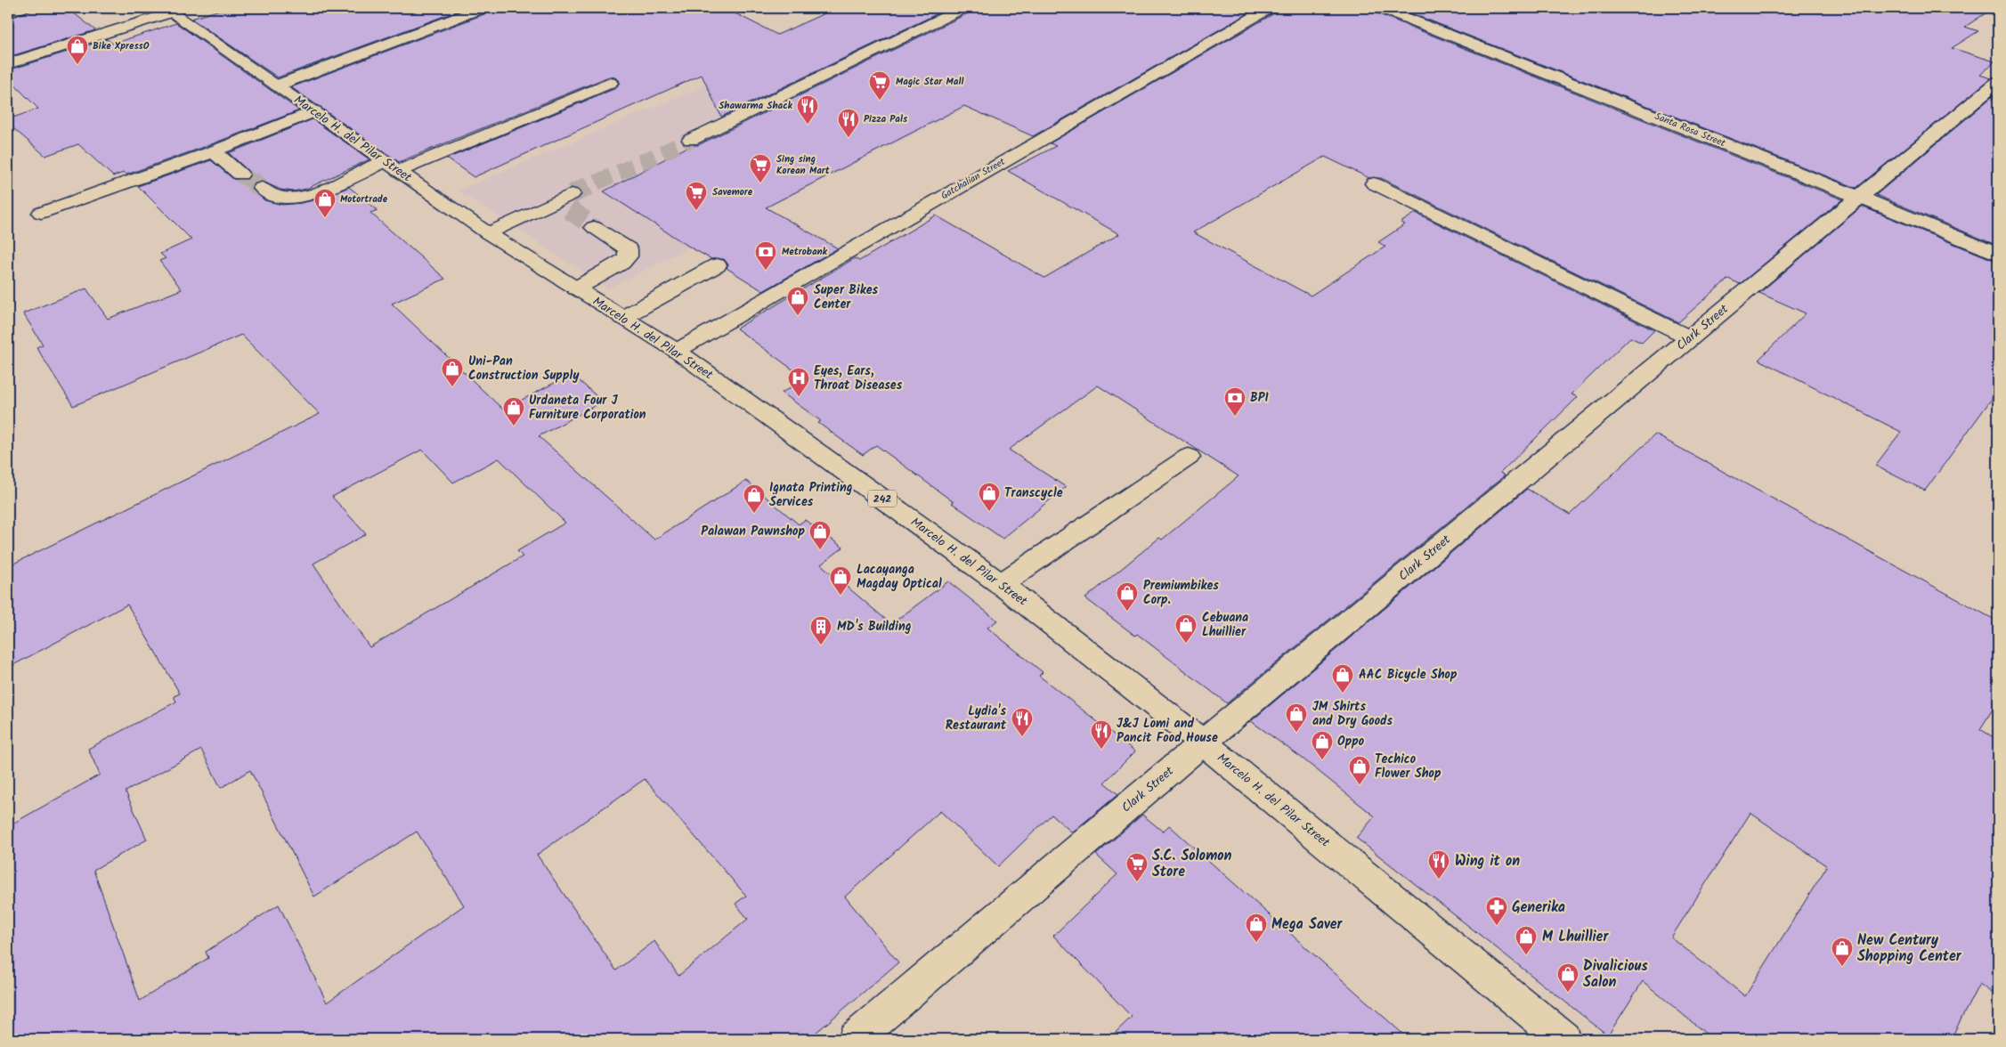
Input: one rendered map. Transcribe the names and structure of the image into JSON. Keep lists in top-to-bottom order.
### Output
{
  "streets": {
    "street": [
      "Santa Rosa Street",
      "Marcelo H. del Pilar Street",
      "Gatchalian Street",
      "Clark Street",
      "242"
    ]
  },
  "crossings": [
    ["Santa Rosa Street", "Clark Street"],
    ["Marcelo H. del Pilar Street", "Gatchalian Street"],
    ["Marcelo H. del Pilar Street", "Clark Street"]
  ],
  "places": {
    "shop": [
      "Bike XpressO",
      "Motortrade",
      "Super Bikes Center",
      "Uni-Pan Construction Supply",
      "Urdaneta Four J Furniture Corporation",
      "Transcycle",
      "Ignata Printing Services",
      "Palawan Pawnshop",
      "Lacayanga Magday Optical",
      "Premiumbikes Corp.",
      "Cebuana Lhuillier",
      "AAC Bicycle Shop",
      "JM Shirts and Dry Goods",
      "Oppo",
      "Techico Flower Shop",
      "Mega Saver",
      "M Lhuillier",
      "New Century Shopping Center",
      "Divalicious Salon"
    ],
    "supermarket": [
      "Magic Star Mall",
      "Sing sing Korean Mart",
      "Savemore",
      "S.C. Solomon Store"
    ],
    "restaurant": [
      "Shawarma Shack",
      "Pizza Pals",
      "Lydia's Restaurant",
      "J&J Lomi and Pancit Food House",
      "Wing it on"
    ],
    "bank": ["Metrobank", "BPI"],
    "hospital": ["Eyes, Ears, Throat Diseases"],
    "building": ["MD's Building"],
    "pharmacy": ["Generika"]
  }
}
